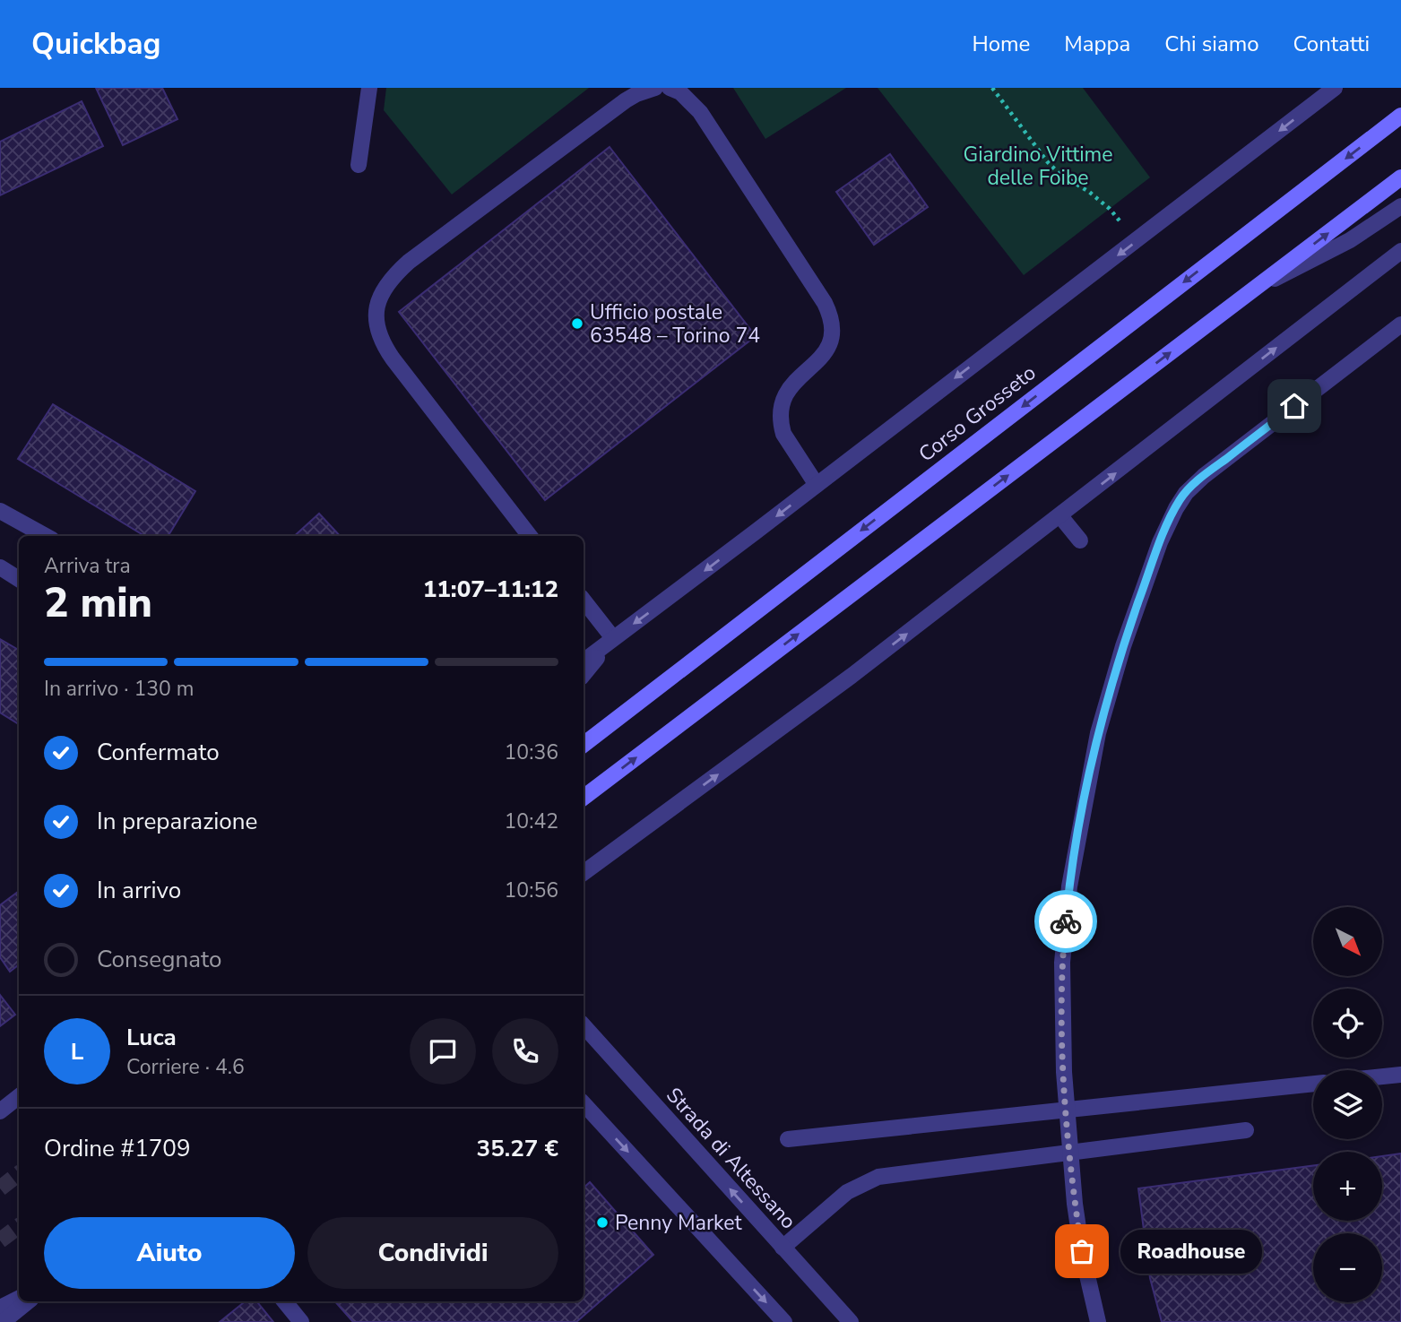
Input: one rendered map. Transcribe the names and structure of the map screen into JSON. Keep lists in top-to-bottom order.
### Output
{
  "streets": {
    "main road": ["Corso Grosseto"],
    "street": ["Strada di Altessano"]
  },
  "parks": ["Giardino Vittime delle Foibe"],
  "places": ["Ufficio postale 63548 – Torino 74", "Penny Market", "Roadhouse"],
  "north": "bottom right",
  "page": {
    "header": "Quickbag",
    "nav": [
      "Home",
      "Mappa",
      "Chi siamo",
      "Contatti"
    ],
    "heading": ["2 min", "Arriva tra", "11:07–11:12"],
    "panel": [
      "Luca",
      "Corriere · 4.6",
      "Ordine #1709",
      "35.27 €"
    ],
    "bar": "In arrivo · 130 m",
    "list": [
      ["Confermato", "10:36"],
      ["In preparazione", "10:42"],
      ["In arrivo", "10:56"],
      "Consegnato"
    ],
    "map_buttons": ["+", "−"],
    "round": "L",
    "buttons": ["Aiuto", "Condividi"],
    "bubble": "Roadhouse"
  }
}
